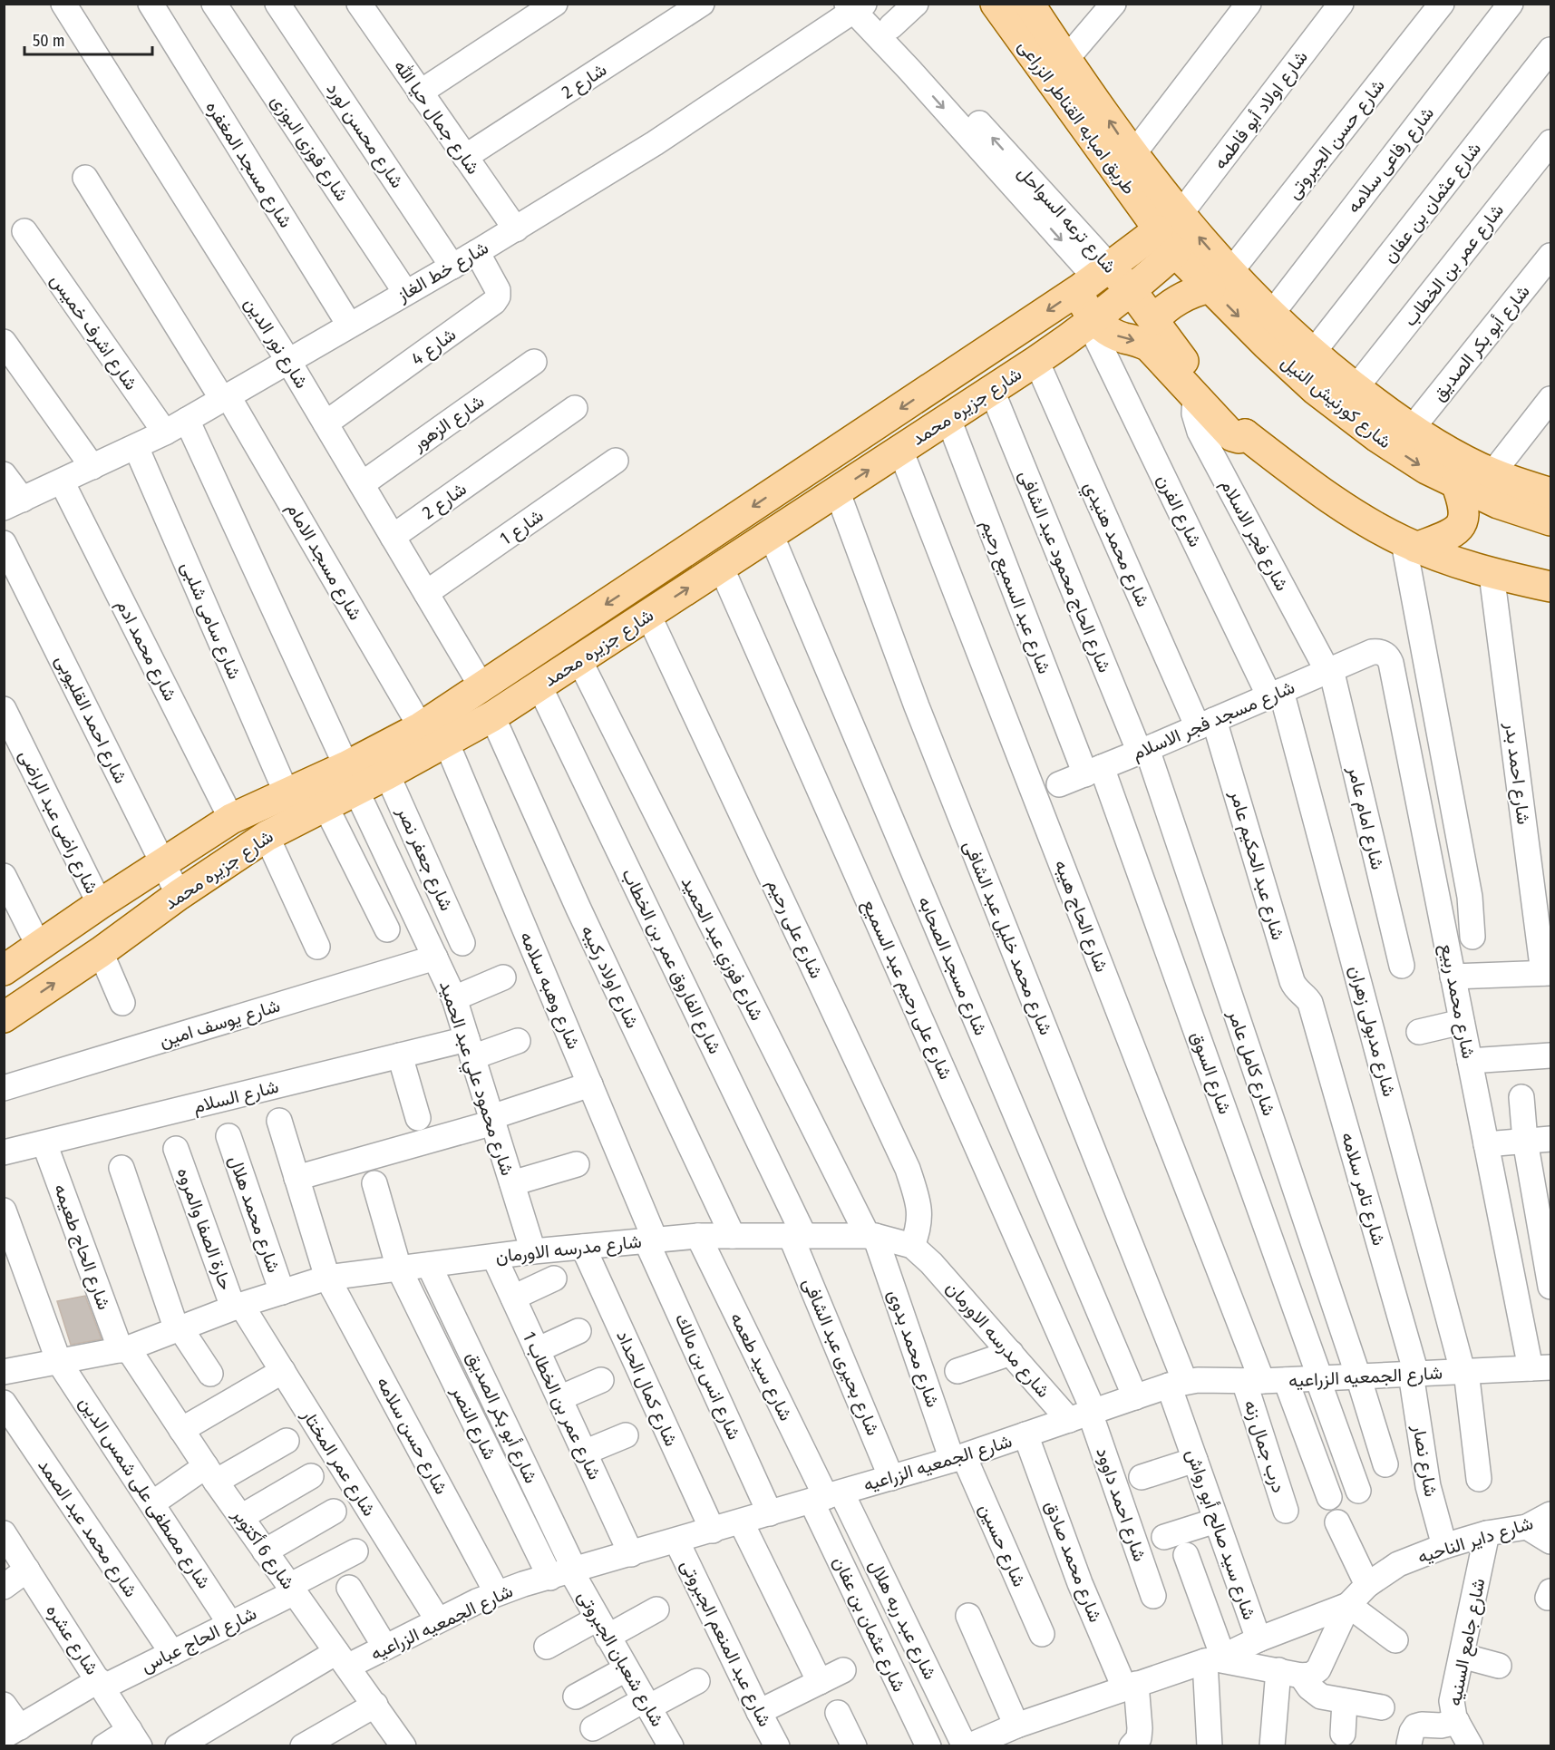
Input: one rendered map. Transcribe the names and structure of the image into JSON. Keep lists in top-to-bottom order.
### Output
{
  "streets": {
    "main road": [
      "طريق امبابه القناطر الزراعى",
      "شارع ترعه السواحل",
      "شارع كورنيش النيل",
      "شارع جزيره محمد"
    ],
    "street": [
      "شارع 2",
      "شارع اولاد أبو فاطمه",
      "شارع جمال حيا الله",
      "شارع محسن لورد",
      "شارع حسن الجبروتى",
      "شارع فوزى البوزى",
      "شارع رفاعى سلامه",
      "شارع مسجد المغفره",
      "شارع عثمان بن عفان",
      "شارع عمر بن الخطاب",
      "شارع خط الغاز",
      "شارع اشرف خميس",
      "شارع نور الدين",
      "شارع أبو بكر الصديق",
      "شارع 4",
      "شارع الزهور",
      "شارع الفرن",
      "شارع 1",
      "شارع فجر الاسلام",
      "شارع محمد هنيدي",
      "شارع مسجد الامام",
      "شارع الحاج محمود عبد الشافى",
      "شارع عبد السميع رحيم",
      "شارع سامى شلبى",
      "شارع محمد ادم",
      "شارع احمد القليوبى",
      "شارع مسجد فجر الاسلام",
      "شارع احمد بدر",
      "شارع امام عامر",
      "شارع راضى عبد الراضى",
      "شارع جعفر نصر",
      "شارع عبد الحكيم عامر",
      "شارع الحاج هيبه",
      "شارع على رحيم",
      "شارع محمد خليل عبد الشافى",
      "شارع فوزي عبد الحميد",
      "شارع الفاروق عمر بن الخطاب",
      "شارع مسجد الصحابه",
      "شارع اولاد ركيبه",
      "شارع على رحيم عبد السميع",
      "شارع وهبه سلامه",
      "شارع محمد ربيع",
      "شارع يوسف امين",
      "شارع مدبولى زهران",
      "شارع كامل عامر",
      "شارع السوق",
      "شارع محمود علي عبد الحميد",
      "شارع السلام",
      "شارع تامر سلامه",
      "شارع محمد هلال",
      "حارة الصفا والمروه",
      "شارع الحاج طعيمه",
      "شارع مدرسه الاورمان",
      "شارع محمد بدوى",
      "شارع بحيرى عبد الشافى",
      "شارع سيد طعمه",
      "شارع انس بن مالك",
      "شارع الجمعيه الزراعيه",
      "شارع كمال الحداد",
      "شارع عمر بن الخطاب 1",
      "شارع النصر",
      "شارع حسن سلامه",
      "درب جمال زنه",
      "شارع نصار",
      "شارع عمر المختار",
      "شارع مصطفى على شمس الدين",
      "شارع احمد داوود",
      "شارع محمد عبد الصمد",
      "شارع سيد صالح أبو رواش",
      "شارع داير الناحيه",
      "شارع حسين",
      "شارع 6 أكتوبر",
      "شارع محمد صادق",
      "شارع عبد ربه هلال",
      "شارع عشره",
      "شارع الحاج عباس",
      "شارع جامع السنيه",
      "شارع عبد المنعم الجبروتى",
      "شارع شعبان الجبروتى"
    ]
  },
  "crossings": [
    ["شارع 2", "شارع جمال حيا الله"],
    ["شارع 2", "شارع نور الدين"],
    ["شارع اولاد أبو فاطمه", "طريق امبابه القناطر الزراعى"],
    ["شارع اولاد أبو فاطمه", "شارع كورنيش النيل"],
    ["شارع اولاد أبو فاطمه", "شارع جزيره محمد"],
    ["شارع جمال حيا الله", "شارع خط الغاز"],
    ["طريق امبابه القناطر الزراعى", "شارع كورنيش النيل"],
    ["طريق امبابه القناطر الزراعى", "شارع جزيره محمد"],
    ["شارع محسن لورد", "شارع خط الغاز"],
    ["شارع حسن الجبروتى", "شارع كورنيش النيل"],
    ["شارع فوزى البوزى", "شارع خط الغاز"],
    ["شارع رفاعى سلامه", "شارع كورنيش النيل"],
    ["شارع مسجد المغفره", "شارع خط الغاز"],
    ["شارع عثمان بن عفان", "شارع كورنيش النيل"],
    ["شارع عثمان بن عفان", "شارع سيد طعمه"],
    ["شارع عثمان بن عفان", "شارع الجمعيه الزراعيه"],
    ["شارع عثمان بن عفان", "شارع عبد ربه هلال"],
    ["شارع ترعه السواحل", "شارع خط الغاز"],
    ["شارع ترعه السواحل", "شارع جزيره محمد"],
    ["شارع ترعه السواحل", "شارع الفرن"],
    ["شارع ترعه السواحل", "شارع فجر الاسلام"],
    ["شارع ترعه السواحل", "شارع احمد بدر"],
    ["شارع ترعه السواحل", "شارع محمد ربيع"],
    ["شارع عمر بن الخطاب", "شارع كورنيش النيل"],
    ["شارع خط الغاز", "شارع اشرف خميس"],
    ["شارع خط الغاز", "شارع نور الدين"],
    ["شارع خط الغاز", "شارع 4"],
    ["شارع خط الغاز", "شارع مسجد الامام"],
    ["شارع خط الغاز", "شارع سامى شلبى"],
    ["شارع خط الغاز", "شارع محمد ادم"],
    ["شارع خط الغاز", "شارع محمود علي عبد الحميد"],
    ["شارع نور الدين", "شارع 4"],
    ["شارع نور الدين", "شارع جزيره محمد"],
    ["شارع نور الدين", "شارع الزهور"],
    ["شارع نور الدين", "شارع 1"],
    ["شارع أبو بكر الصديق", "شارع كورنيش النيل"],
    ["شارع أبو بكر الصديق", "شارع مدرسه الاورمان"],
    ["شارع أبو بكر الصديق", "شارع الجمعيه الزراعيه"],
    ["شارع أبو بكر الصديق", "شارع النصر"],
    ["شارع أبو بكر الصديق", "شارع شعبان الجبروتى"],
    ["شارع كورنيش النيل", "شارع جزيره محمد"],
    ["شارع جزيره محمد", "شارع الفرن"],
    ["شارع جزيره محمد", "شارع محمد هنيدي"],
    ["شارع جزيره محمد", "شارع مسجد الامام"],
    ["شارع جزيره محمد", "شارع الحاج محمود عبد الشافى"],
    ["شارع جزيره محمد", "شارع عبد السميع رحيم"],
    ["شارع جزيره محمد", "شارع سامى شلبى"],
    ["شارع جزيره محمد", "شارع محمد ادم"],
    ["شارع جزيره محمد", "شارع احمد القليوبى"],
    ["شارع جزيره محمد", "شارع راضى عبد الراضى"],
    ["شارع جزيره محمد", "شارع جعفر نصر"],
    ["شارع جزيره محمد", "شارع الحاج هيبه"],
    ["شارع جزيره محمد", "شارع على رحيم"],
    ["شارع جزيره محمد", "شارع محمد خليل عبد الشافى"],
    ["شارع جزيره محمد", "شارع فوزي عبد الحميد"],
    ["شارع جزيره محمد", "شارع الفاروق عمر بن الخطاب"],
    ["شارع جزيره محمد", "شارع مسجد الصحابه"],
    ["شارع جزيره محمد", "شارع اولاد ركيبه"],
    ["شارع جزيره محمد", "شارع على رحيم عبد السميع"],
    ["شارع جزيره محمد", "شارع وهبه سلامه"],
    ["شارع جزيره محمد", "شارع محمود علي عبد الحميد"],
    ["شارع الفرن", "شارع مسجد فجر الاسلام"],
    ["شارع الفرن", "شارع مدبولى زهران"],
    ["شارع فجر الاسلام", "شارع مسجد فجر الاسلام"],
    ["شارع فجر الاسلام", "شارع امام عامر"],
    ["شارع محمد هنيدي", "شارع مسجد فجر الاسلام"],
    ["شارع محمد هنيدي", "شارع عبد الحكيم عامر"],
    ["شارع الحاج محمود عبد الشافى", "شارع مسجد فجر الاسلام"],
    ["شارع الحاج محمود عبد الشافى", "شارع كامل عامر"],
    ["شارع عبد السميع رحيم", "شارع مسجد فجر الاسلام"],
    ["شارع عبد السميع رحيم", "شارع السوق"],
    ["شارع مسجد فجر الاسلام", "شارع امام عامر"],
    ["شارع مسجد فجر الاسلام", "شارع عبد الحكيم عامر"],
    ["شارع مسجد فجر الاسلام", "شارع محمد ربيع"],
    ["شارع مسجد فجر الاسلام", "شارع مدبولى زهران"],
    ["شارع مسجد فجر الاسلام", "شارع كامل عامر"],
    ["شارع مسجد فجر الاسلام", "شارع السوق"],
    ["شارع عبد الحكيم عامر", "شارع تامر سلامه"],
    ["شارع الحاج هيبه", "شارع الجمعيه الزراعيه"],
    ["شارع الحاج هيبه", "درب جمال زنه"],
    ["شارع على رحيم", "شارع مدرسه الاورمان"],
    ["شارع محمد خليل عبد الشافى", "شارع الجمعيه الزراعيه"],
    ["شارع محمد خليل عبد الشافى", "شارع سيد صالح أبو رواش"],
    ["شارع فوزي عبد الحميد", "شارع مدرسه الاورمان"],
    ["شارع فوزي عبد الحميد", "شارع محمد بدوى"],
    ["شارع الفاروق عمر بن الخطاب", "شارع مدرسه الاورمان"],
    ["شارع الفاروق عمر بن الخطاب", "شارع بحيرى عبد الشافى"],
    ["شارع مسجد الصحابه", "شارع الجمعيه الزراعيه"],
    ["شارع اولاد ركيبه", "شارع مدرسه الاورمان"],
    ["شارع على رحيم عبد السميع", "شارع مدرسه الاورمان"],
    ["شارع على رحيم عبد السميع", "شارع الجمعيه الزراعيه"],
    ["شارع على رحيم عبد السميع", "شارع احمد داوود"],
    ["شارع وهبه سلامه", "شارع مدرسه الاورمان"],
    ["شارع وهبه سلامه", "شارع انس بن مالك"],
    ["شارع محمد ربيع", "شارع الجمعيه الزراعيه"],
    ["شارع يوسف امين", "شارع محمود علي عبد الحميد"],
    ["شارع مدبولى زهران", "شارع الجمعيه الزراعيه"],
    ["شارع كامل عامر", "شارع الجمعيه الزراعيه"],
    ["شارع السوق", "شارع الجمعيه الزراعيه"],
    ["شارع محمود علي عبد الحميد", "شارع السلام"],
    ["شارع محمود علي عبد الحميد", "شارع مدرسه الاورمان"],
    ["شارع السلام", "شارع الحاج طعيمه"],
    ["شارع تامر سلامه", "شارع الجمعيه الزراعيه"],
    ["شارع تامر سلامه", "شارع نصار"],
    ["شارع محمد هلال", "شارع مدرسه الاورمان"],
    ["حارة الصفا والمروه", "شارع مدرسه الاورمان"],
    ["حارة الصفا والمروه", "شارع عمر المختار"],
    ["شارع الحاج طعيمه", "شارع مدرسه الاورمان"],
    ["شارع الحاج طعيمه", "شارع 6 أكتوبر"],
    ["شارع مدرسه الاورمان", "شارع محمد بدوى"],
    ["شارع مدرسه الاورمان", "شارع بحيرى عبد الشافى"],
    ["شارع مدرسه الاورمان", "شارع سيد طعمه"],
    ["شارع مدرسه الاورمان", "شارع انس بن مالك"],
    ["شارع مدرسه الاورمان", "شارع الجمعيه الزراعيه"],
    ["شارع مدرسه الاورمان", "شارع كمال الحداد"],
    ["شارع مدرسه الاورمان", "شارع عمر بن الخطاب 1"],
    ["شارع مدرسه الاورمان", "شارع النصر"],
    ["شارع مدرسه الاورمان", "شارع حسن سلامه"],
    ["شارع مدرسه الاورمان", "شارع عمر المختار"],
    ["شارع مدرسه الاورمان", "شارع مصطفى على شمس الدين"],
    ["شارع مدرسه الاورمان", "شارع احمد داوود"],
    ["شارع مدرسه الاورمان", "شارع 6 أكتوبر"],
    ["شارع محمد بدوى", "شارع الجمعيه الزراعيه"],
    ["شارع محمد بدوى", "شارع حسين"],
    ["شارع بحيرى عبد الشافى", "شارع الجمعيه الزراعيه"],
    ["شارع سيد طعمه", "شارع الجمعيه الزراعيه"],
    ["شارع سيد طعمه", "شارع عبد ربه هلال"],
    ["شارع انس بن مالك", "شارع الجمعيه الزراعيه"],
    ["شارع الجمعيه الزراعيه", "شارع كمال الحداد"],
    ["شارع الجمعيه الزراعيه", "شارع عمر بن الخطاب 1"],
    ["شارع الجمعيه الزراعيه", "شارع النصر"],
    ["شارع الجمعيه الزراعيه", "شارع حسن سلامه"],
    ["شارع الجمعيه الزراعيه", "درب جمال زنه"],
    ["شارع الجمعيه الزراعيه", "شارع نصار"],
    ["شارع الجمعيه الزراعيه", "شارع عمر المختار"],
    ["شارع الجمعيه الزراعيه", "شارع احمد داوود"],
    ["شارع الجمعيه الزراعيه", "شارع سيد صالح أبو رواش"],
    ["شارع الجمعيه الزراعيه", "شارع حسين"],
    ["شارع الجمعيه الزراعيه", "شارع 6 أكتوبر"],
    ["شارع الجمعيه الزراعيه", "شارع محمد صادق"],
    ["شارع الجمعيه الزراعيه", "شارع عبد ربه هلال"],
    ["شارع الجمعيه الزراعيه", "شارع عبد المنعم الجبروتى"],
    ["شارع الجمعيه الزراعيه", "شارع شعبان الجبروتى"],
    ["شارع النصر", "شارع شعبان الجبروتى"],
    ["شارع نصار", "شارع داير الناحيه"],
    ["شارع مصطفى على شمس الدين", "شارع الحاج عباس"],
    ["شارع محمد عبد الصمد", "شارع الحاج عباس"],
    ["شارع داير الناحيه", "شارع جامع السنيه"],
    ["شارع 6 أكتوبر", "شارع الحاج عباس"],
    ["شارع عشره", "شارع الحاج عباس"]
  ],
  "scale_bar": "50 m"
}
